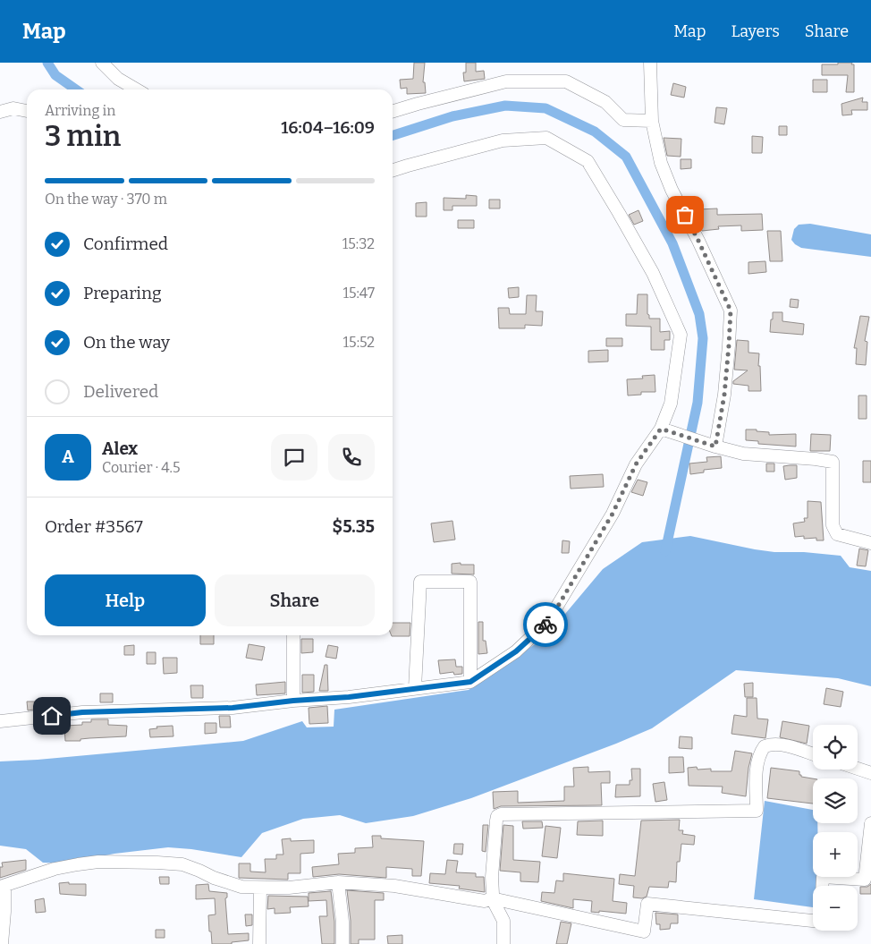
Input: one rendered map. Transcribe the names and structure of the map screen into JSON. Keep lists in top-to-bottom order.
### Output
{
  "page": {
    "header": "Map",
    "nav": ["Map", "Layers", "Share"],
    "heading": ["3 min", "Arriving in", "16:04–16:09"],
    "panel": [
      "Alex",
      "Courier · 4.5",
      "Order #3567",
      "$5.35"
    ],
    "bar": "On the way · 370 m",
    "list": [
      ["Confirmed", "15:32"],
      ["Preparing", "15:47"],
      ["On the way", "15:52"],
      "Delivered"
    ],
    "round": "A",
    "buttons": ["Help", "Share"],
    "map_buttons": ["+", "−"]
  }
}
